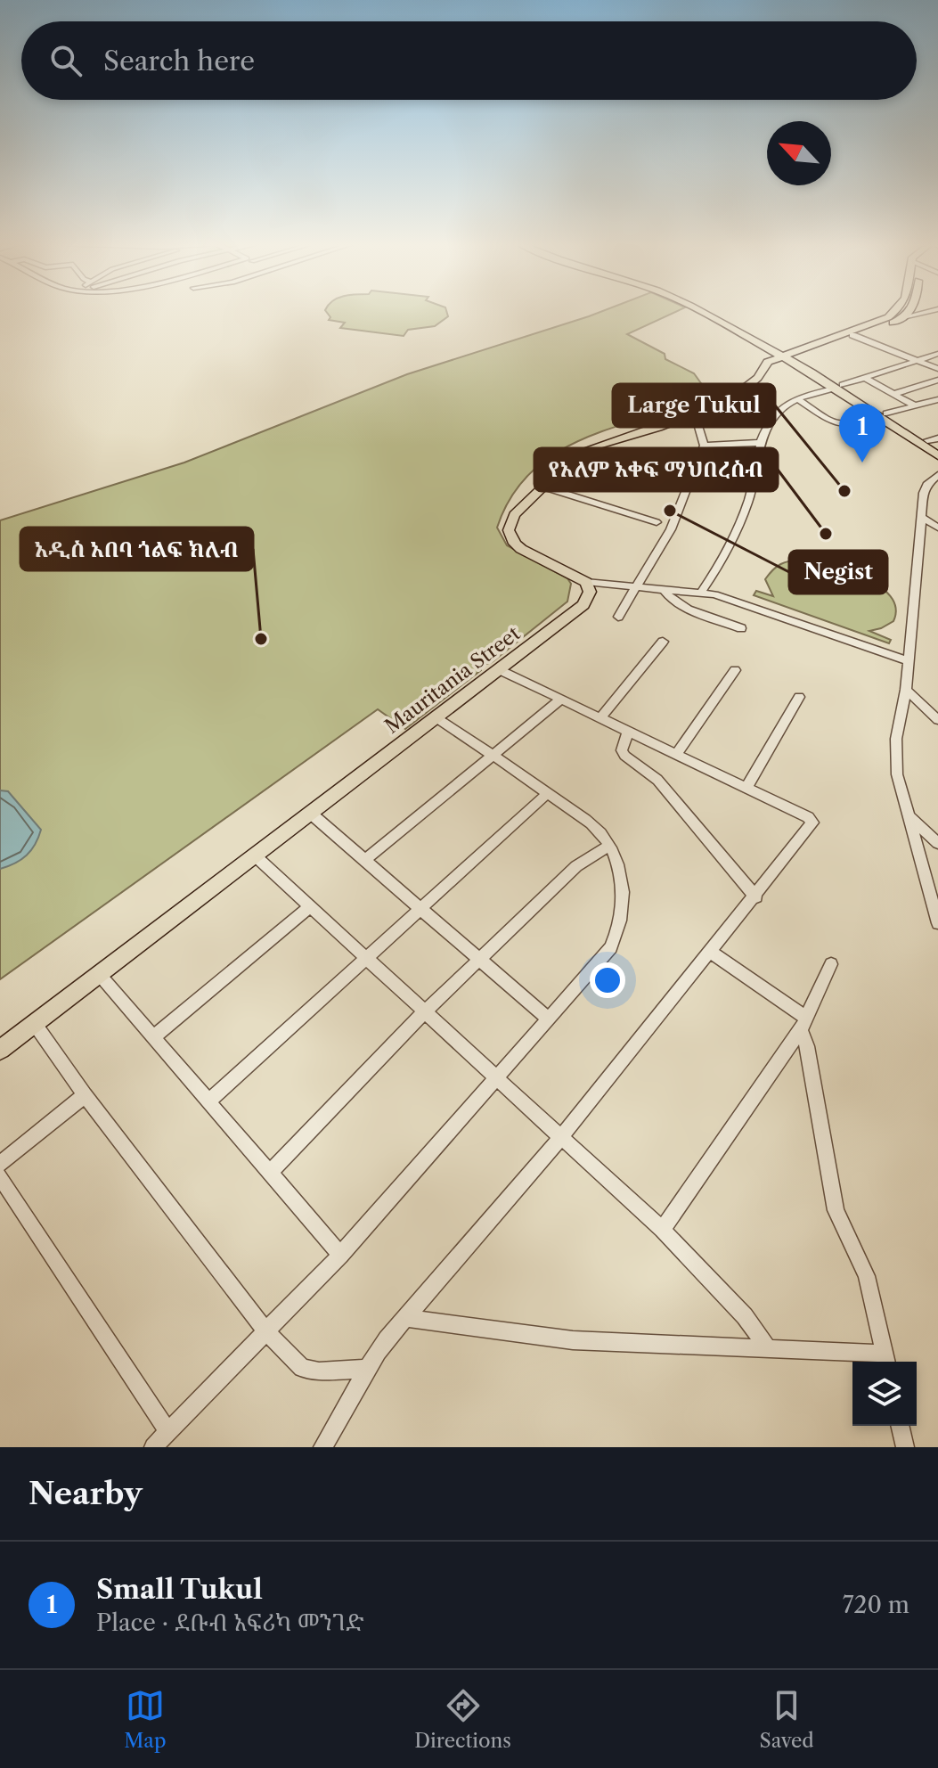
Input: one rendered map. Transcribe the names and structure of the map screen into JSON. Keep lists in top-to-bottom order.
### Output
{
  "streets": {
    "main road": ["Mauritania Street"]
  },
  "places": [
    "Large Tukul",
    "Negist",
    "የአለም አቀፍ ማህበረስብ",
    "አዲስ አበባ ጎልፍ ክለብ"
  ],
  "north": "top left",
  "page": {
    "search": "Search here",
    "pins": "1",
    "heading": "Nearby",
    "list": [
      {
        "mark": "1",
        "name": "Small Tukul",
        "note": "Place · ደቡብ አፍሪካ መንገድ",
        "value": "720 m"
      }
    ],
    "nav": ["Map", "Directions", "Saved"]
  }
}
